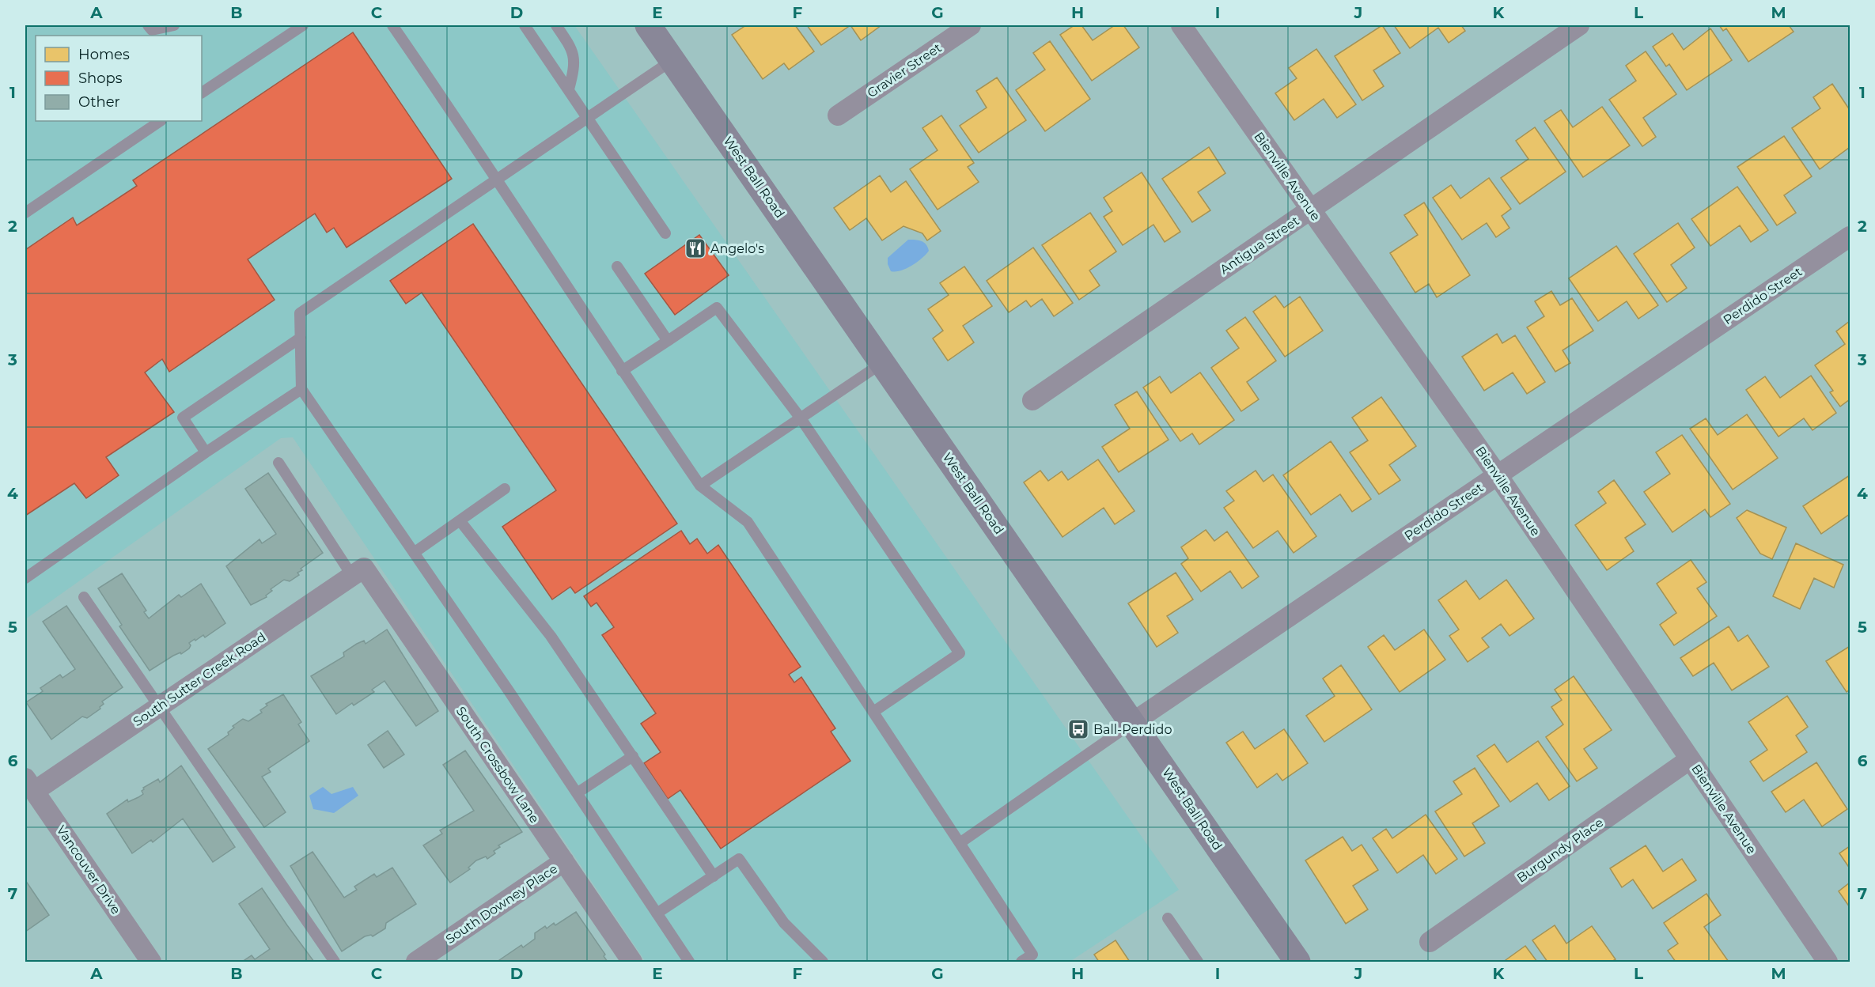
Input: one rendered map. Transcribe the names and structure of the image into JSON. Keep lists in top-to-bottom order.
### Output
{
  "streets": {
    "main road": ["West Ball Road"],
    "street": [
      "Gravier Street",
      "Bienville Avenue",
      "Antigua Street",
      "Perdido Street",
      "South Sutter Creek Road",
      "South Crossbow Lane",
      "Burgundy Place",
      "Vancouver Drive",
      "South Downey Place"
    ]
  },
  "crossings": [
    ["Bienville Avenue", "Antigua Street"],
    ["Bienville Avenue", "Perdido Street"],
    ["Bienville Avenue", "Burgundy Place"],
    ["West Ball Road", "Perdido Street"],
    ["South Sutter Creek Road", "South Crossbow Lane"],
    ["South Sutter Creek Road", "Vancouver Drive"],
    ["South Crossbow Lane", "South Downey Place"]
  ],
  "places": {
    "restaurant": ["Angelo's"],
    "bus stop": ["Ball-Perdido"]
  },
  "legend": ["Homes", "Shops", "Other"],
  "grid": {
    "columns": [
      "A",
      "B",
      "C",
      "D",
      "E",
      "F",
      "G",
      "H",
      "I",
      "J",
      "K",
      "L",
      "M"
    ],
    "rows": [
      "1",
      "2",
      "3",
      "4",
      "5",
      "6",
      "7"
    ]
  }
}
